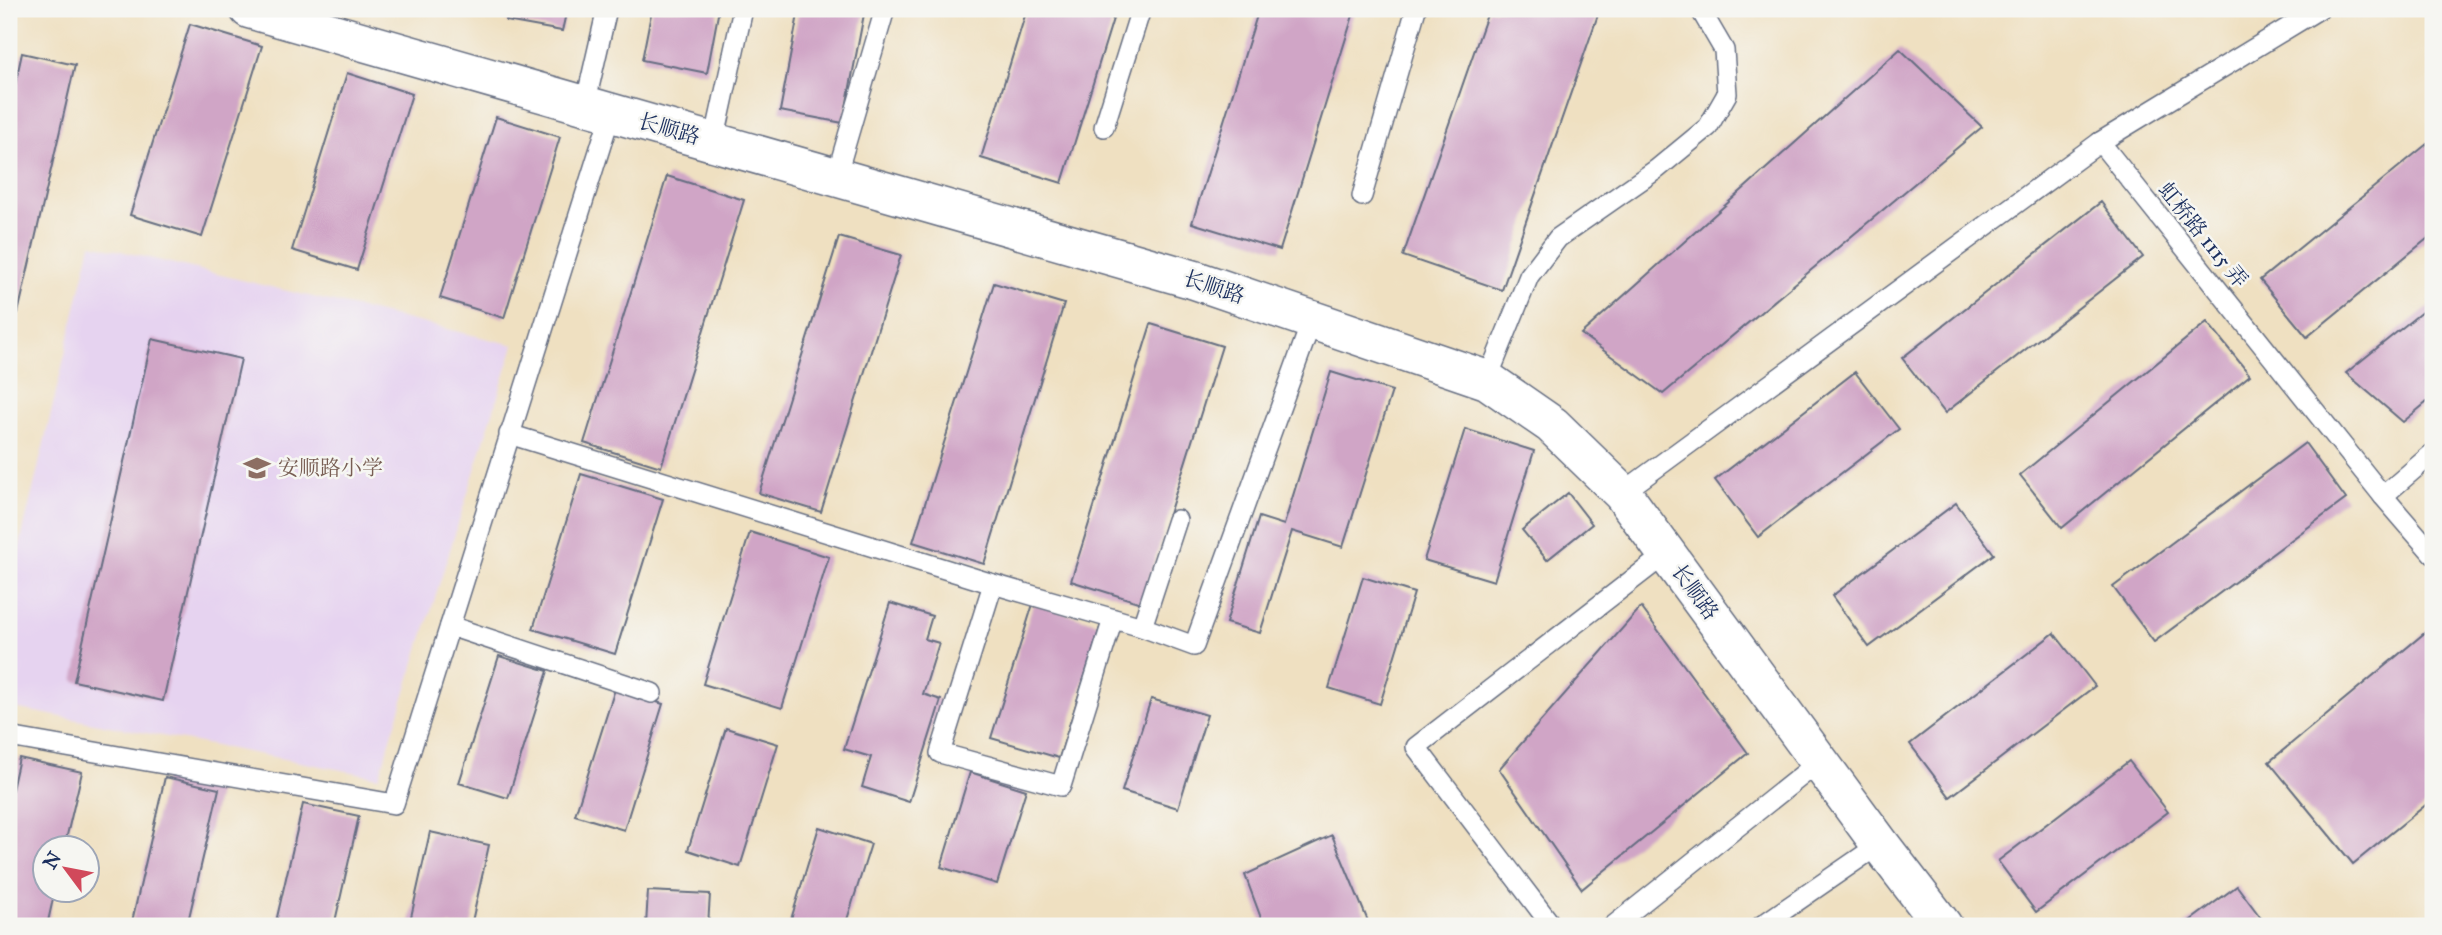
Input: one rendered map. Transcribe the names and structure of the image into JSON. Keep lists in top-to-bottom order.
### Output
{
  "streets": {
    "street": ["长顺路"],
    "lane": ["虹桥路 1115 弄"]
  },
  "places": {
    "school or university": ["安顺路小学"]
  },
  "north": "top left"
}
